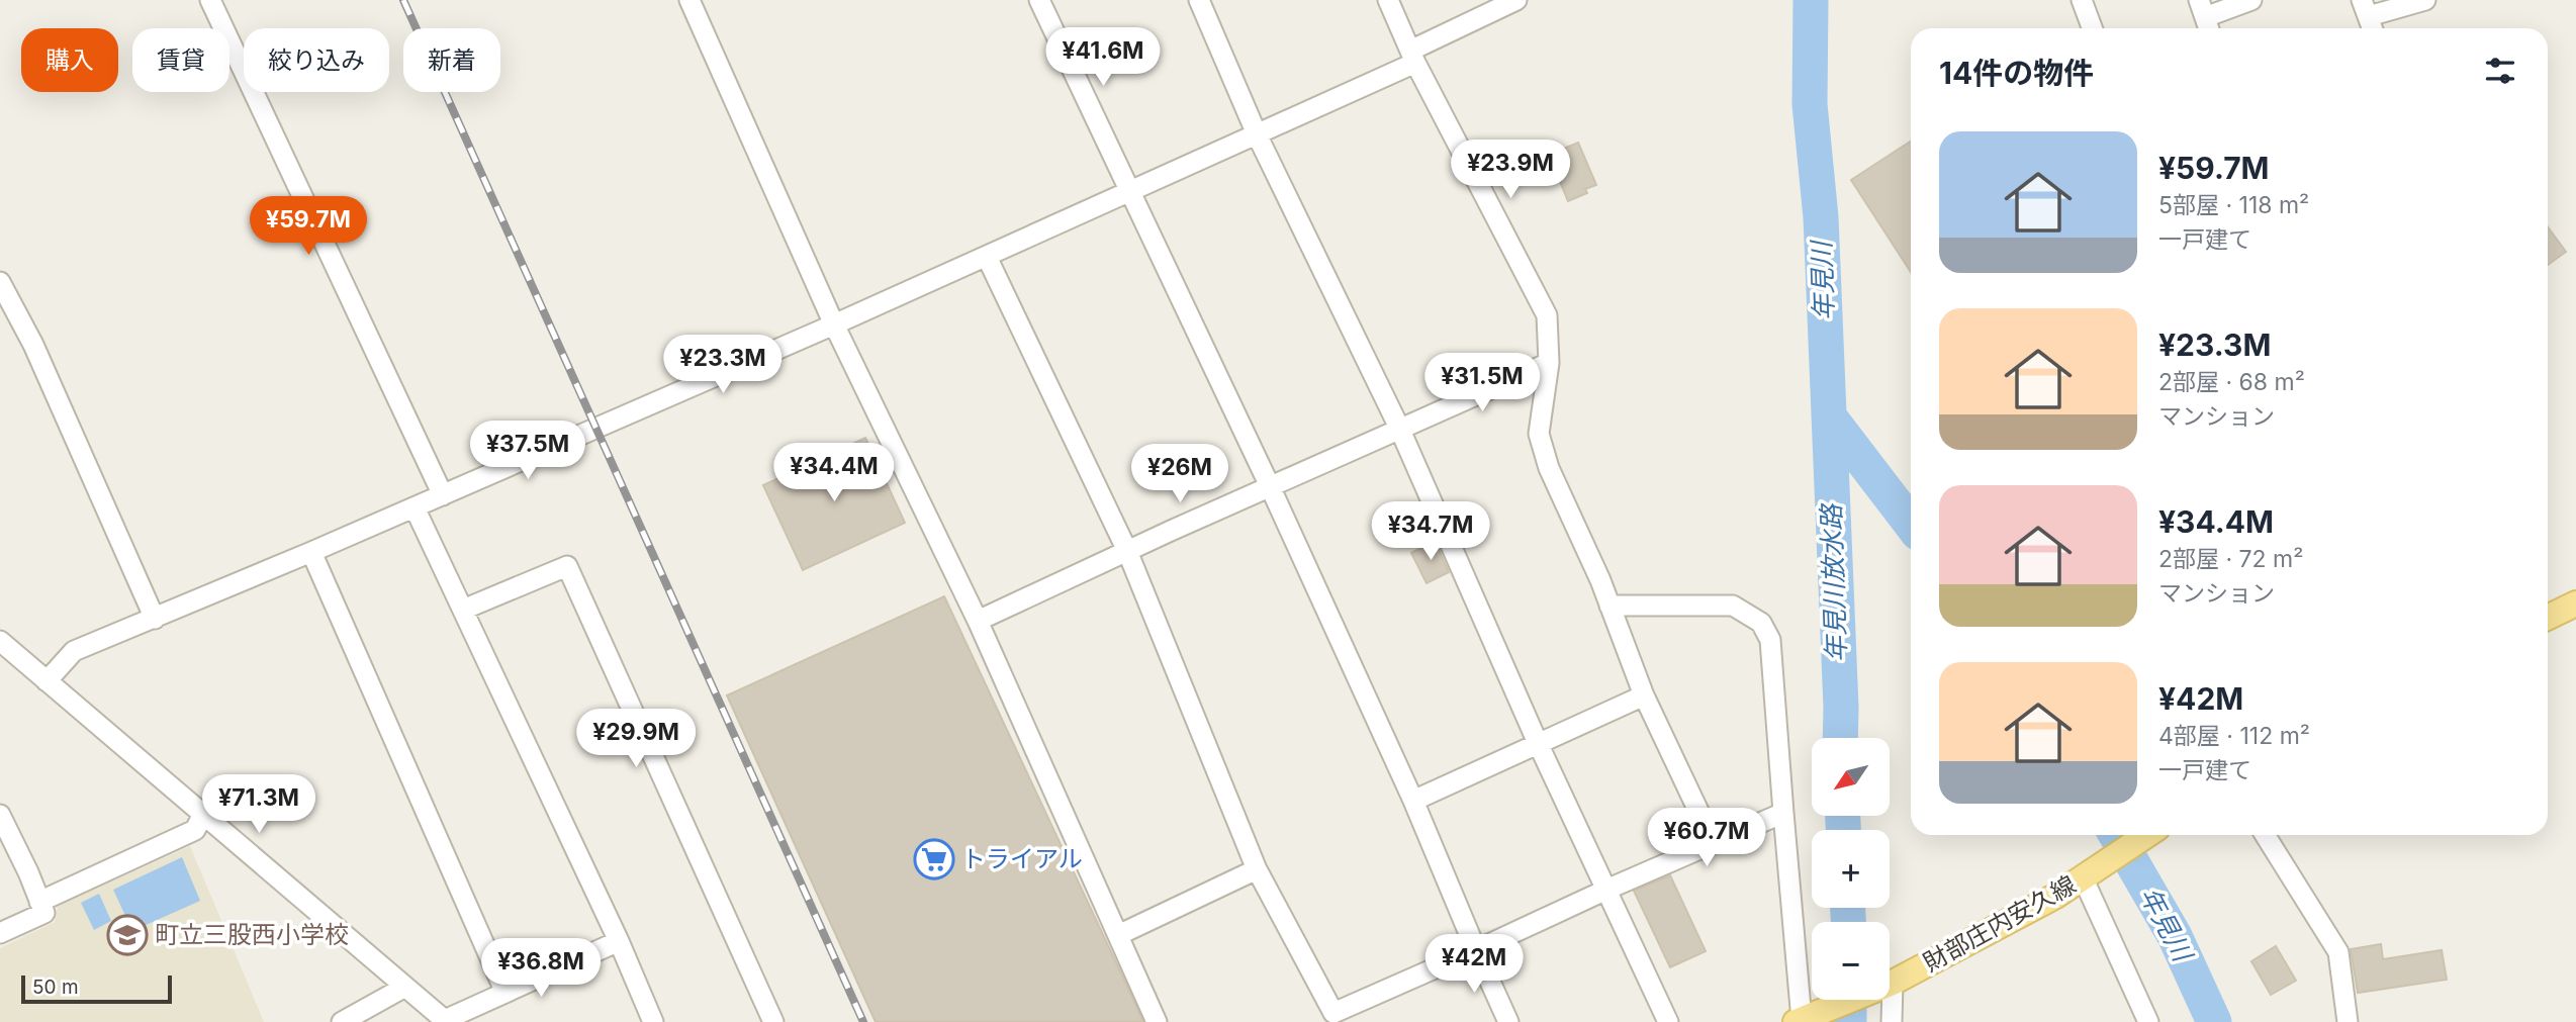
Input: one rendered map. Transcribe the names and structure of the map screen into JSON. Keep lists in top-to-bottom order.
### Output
{
  "streets": {
    "main road": ["財部庄内安久線"]
  },
  "water": ["年見川", "年見川放水路"],
  "places": {
    "supermarket": ["トライアル"],
    "school or university": ["町立三股西小学校"]
  },
  "scale_bar": "50 m",
  "north": "bottom left",
  "page": {
    "price": [
      "¥41.6M",
      "¥23.9M",
      "¥59.7M",
      "¥23.3M",
      "¥31.5M",
      "¥37.5M",
      "¥34.4M",
      "¥26M",
      "¥34.7M",
      "¥29.9M",
      "¥71.3M",
      "¥60.7M",
      "¥42M",
      "¥36.8M"
    ],
    "chip": [
      "購入",
      "賃貸",
      "絞り込み",
      "新着"
    ],
    "heading": "14件の物件",
    "list": [
      {
        "name": "¥59.7M",
        "note": "5部屋 · 118 m² · 一戸建て"
      },
      {
        "name": "¥23.3M",
        "note": "2部屋 · 68 m² · マンション"
      },
      {
        "name": "¥34.4M",
        "note": "2部屋 · 72 m² · マンション"
      },
      {
        "name": "¥42M",
        "note": "4部屋 · 112 m² · 一戸建て"
      }
    ],
    "map_buttons": ["+", "−"],
    "scale": "50 m"
  }
}
